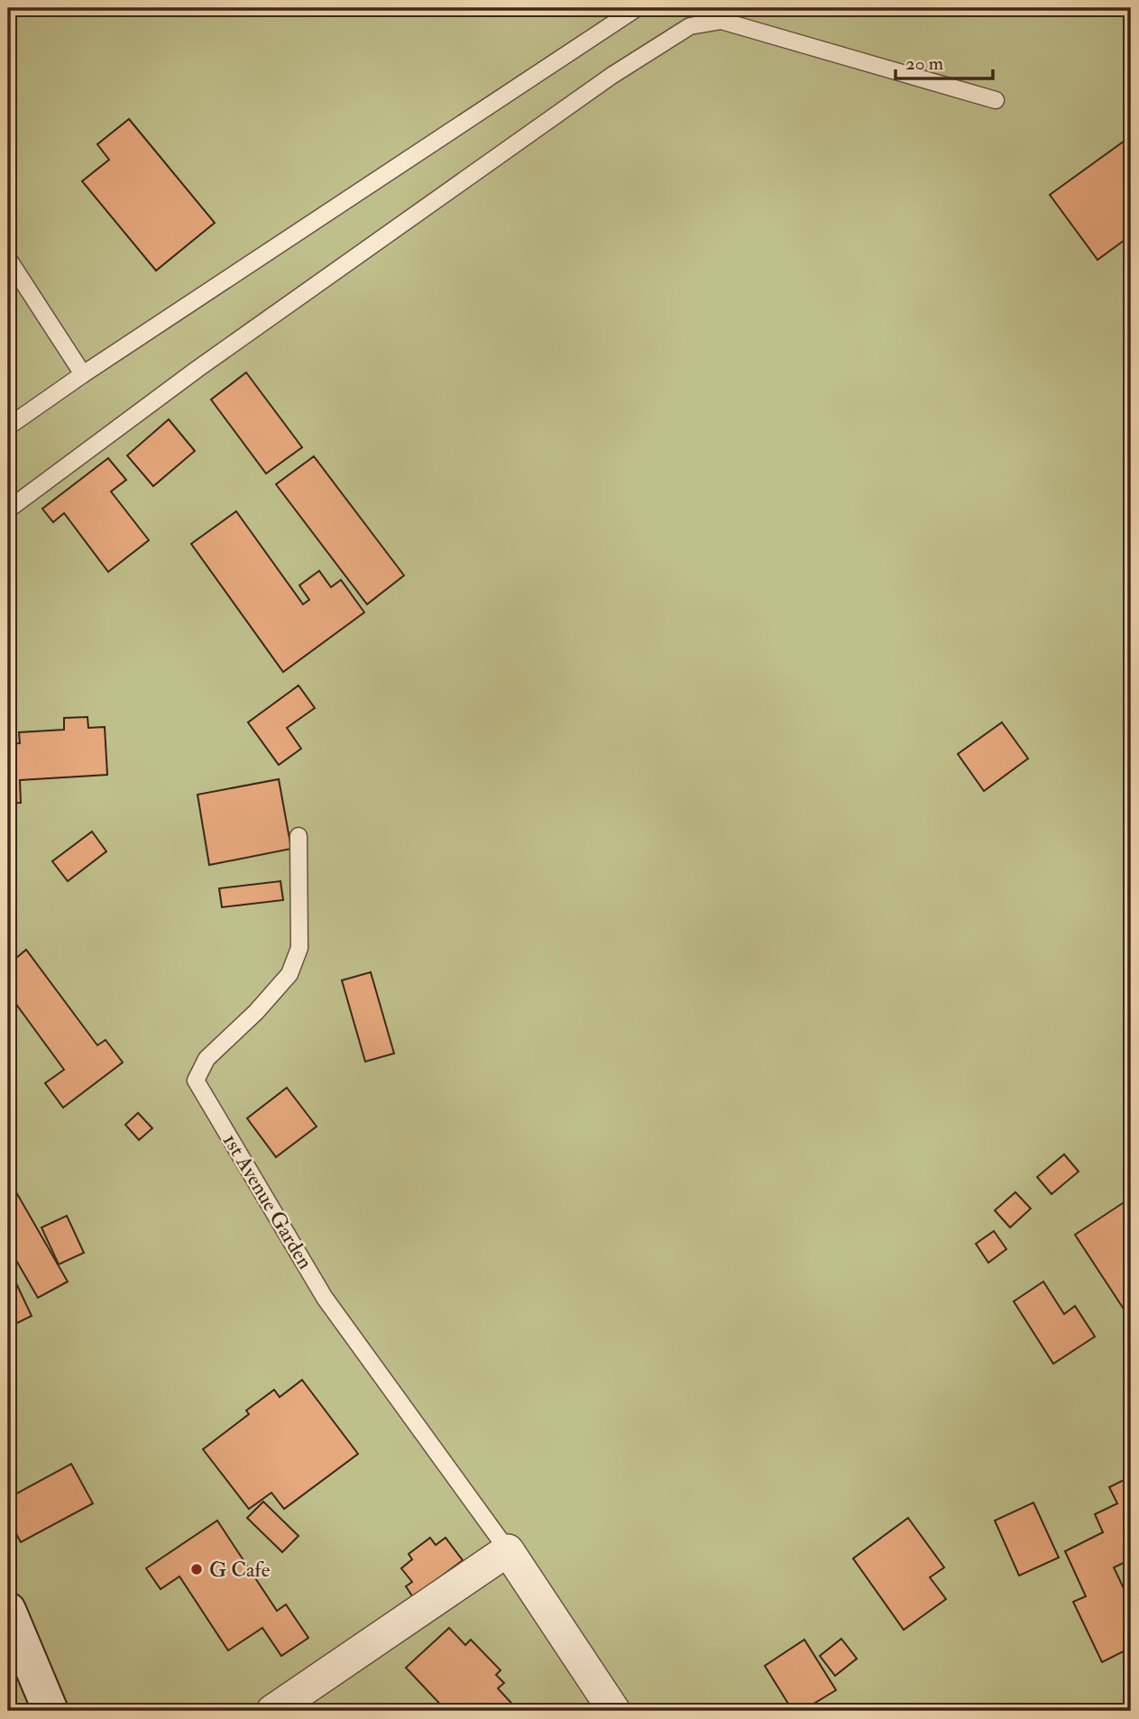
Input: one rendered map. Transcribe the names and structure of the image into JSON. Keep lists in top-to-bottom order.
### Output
{
  "streets": {
    "street": ["1st Avenue Garden"]
  },
  "places": ["G Cafe"],
  "scale_bar": "20 m"
}
